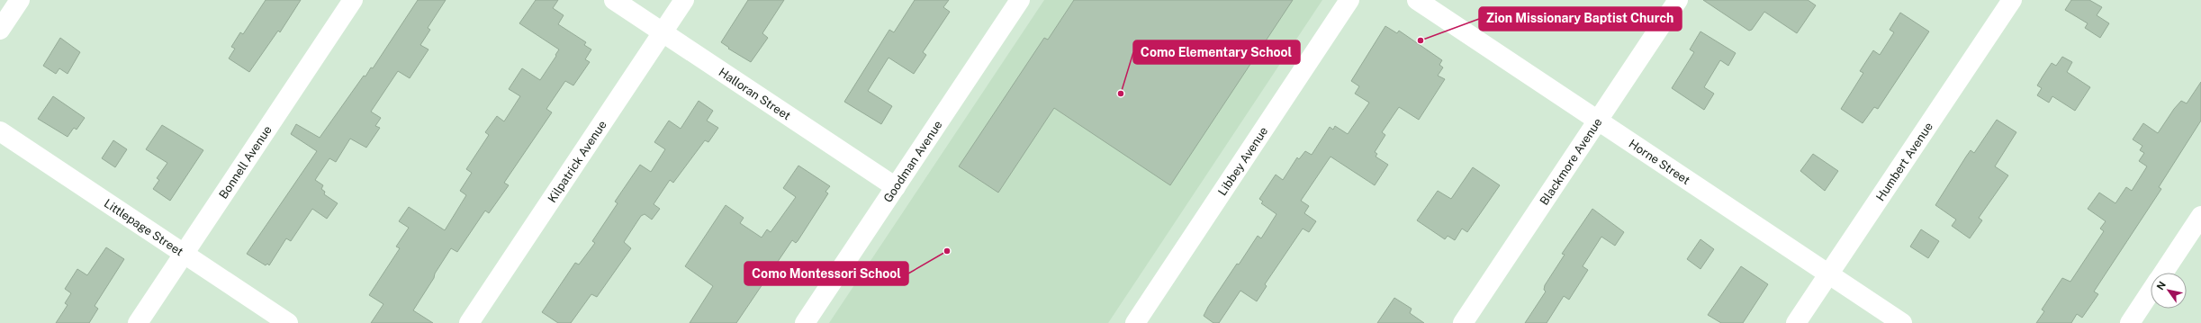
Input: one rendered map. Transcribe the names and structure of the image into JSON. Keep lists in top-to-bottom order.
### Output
{
  "streets": {
    "street": [
      "Halloran Street",
      "Bonnell Avenue",
      "Goodman Avenue",
      "Kilpatrick Avenue",
      "Libbey Avenue",
      "Blackmore Avenue",
      "Horne Street",
      "Humbert Avenue",
      "Littlepage Street"
    ]
  },
  "crossings": [
    ["Halloran Street", "Goodman Avenue"],
    ["Halloran Street", "Kilpatrick Avenue"],
    ["Bonnell Avenue", "Littlepage Street"],
    ["Blackmore Avenue", "Horne Street"],
    ["Horne Street", "Humbert Avenue"]
  ],
  "places": ["Zion Missionary Baptist Church", "Como Elementary School", "Como Montessori School"],
  "north": "top left"
}
